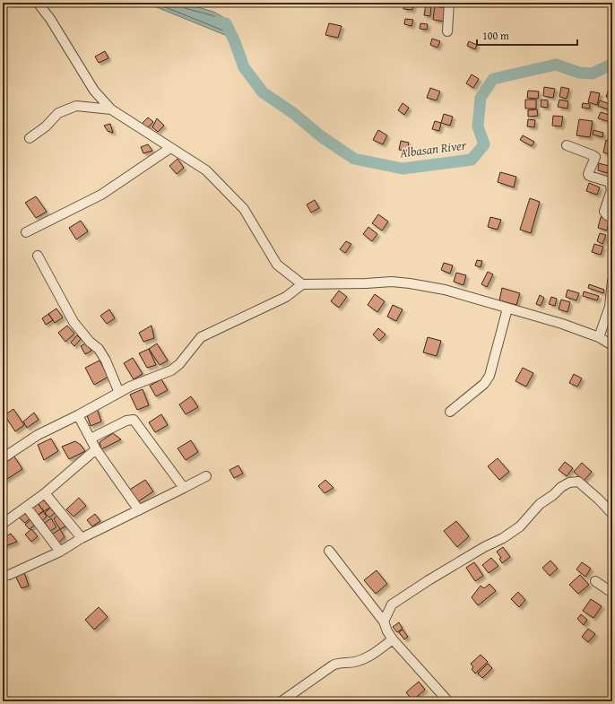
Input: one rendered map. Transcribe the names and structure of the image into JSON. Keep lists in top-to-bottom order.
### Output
{
  "water": ["Albasan River"],
  "scale_bar": "100 m"
}
